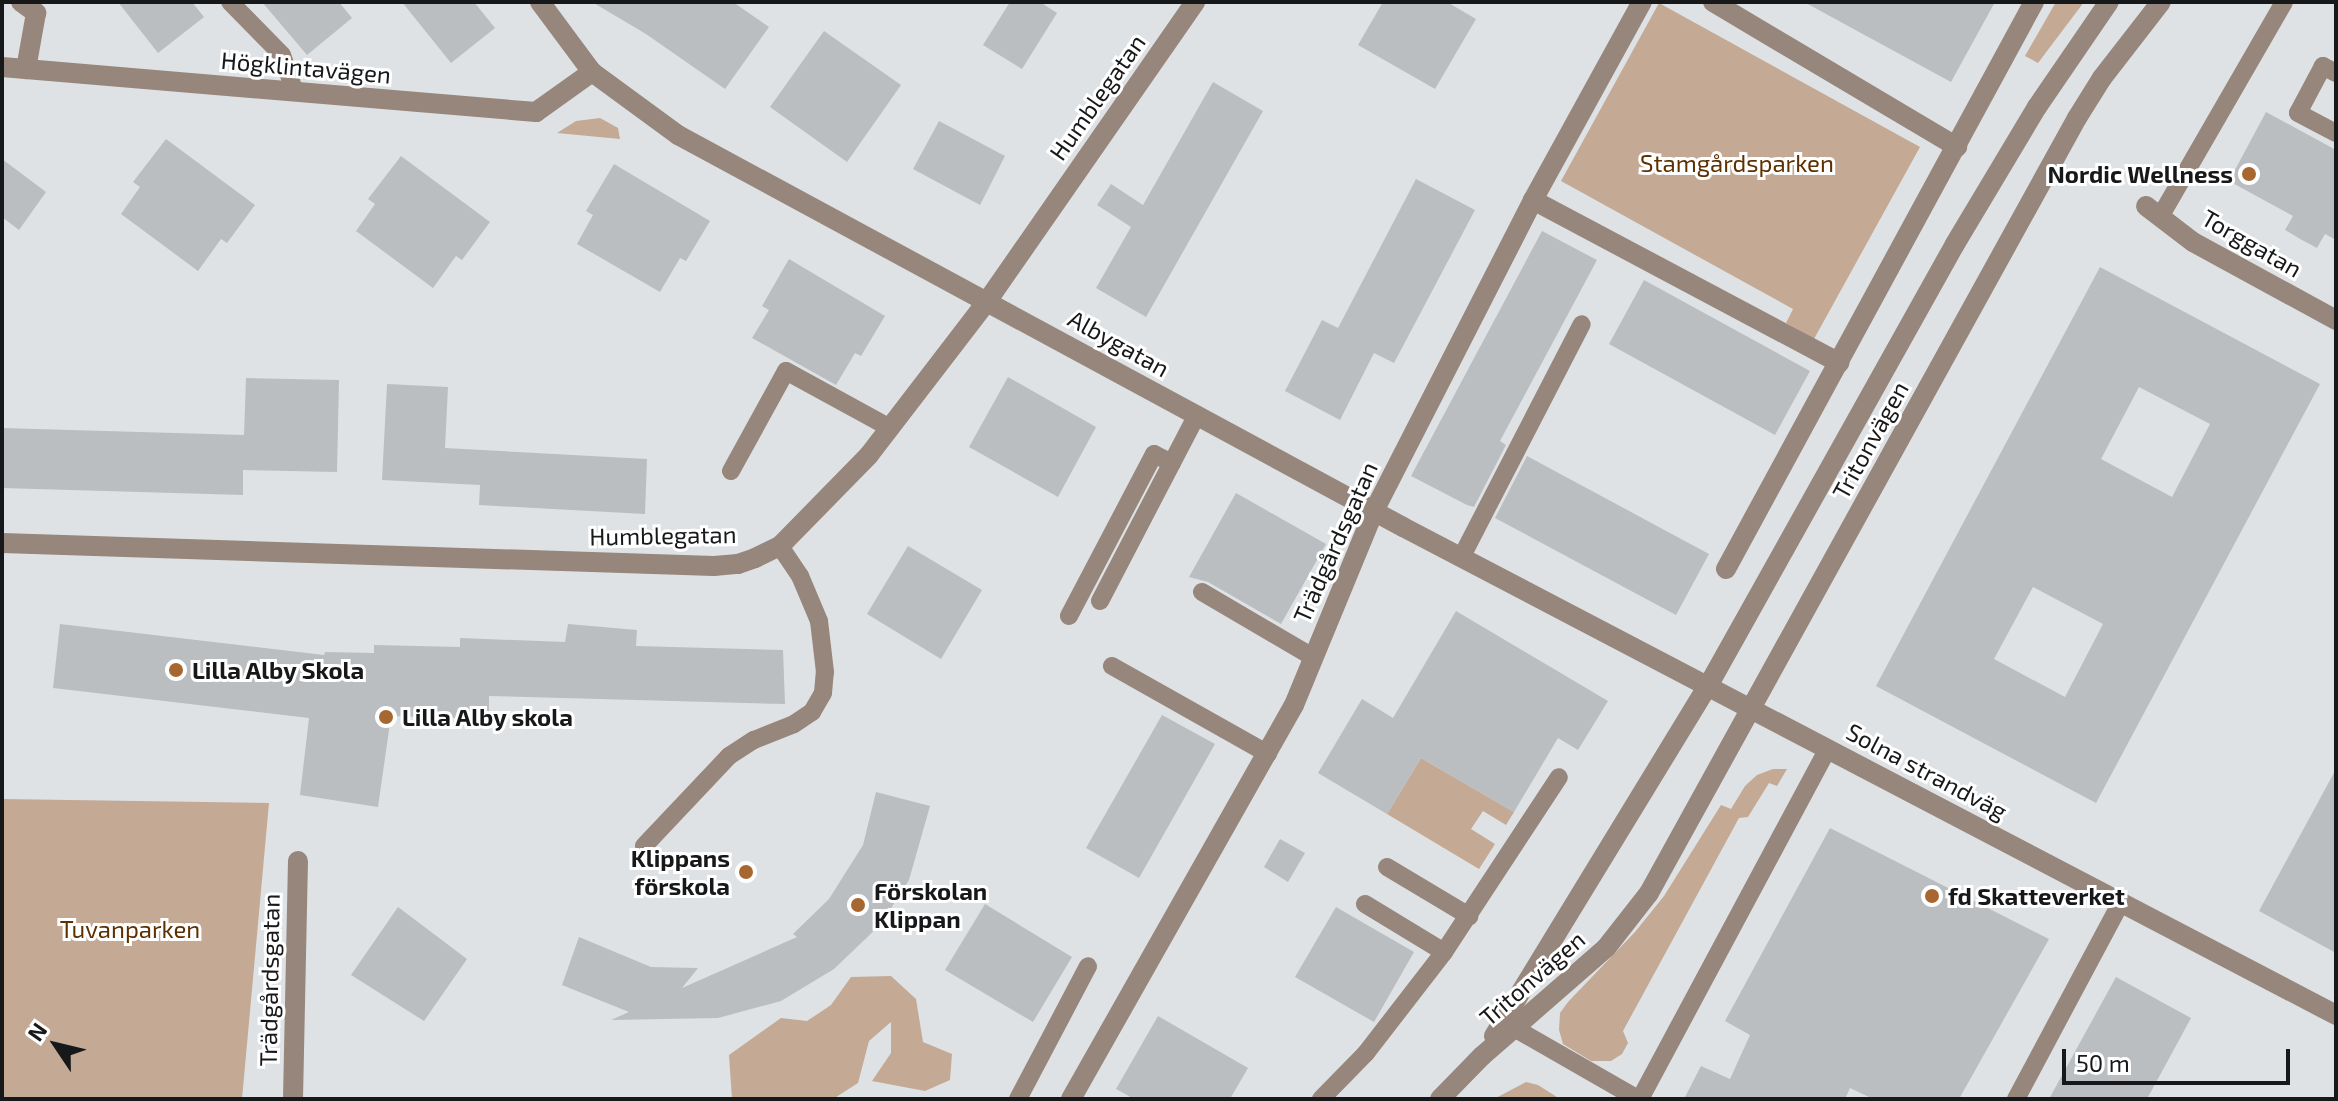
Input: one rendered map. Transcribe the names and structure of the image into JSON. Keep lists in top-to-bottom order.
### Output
{
  "streets": {
    "street": [
      "Högklintavägen",
      "Humblegatan",
      "Torggatan",
      "Albygatan",
      "Tritonvägen",
      "Trädgårdsgatan",
      "Solna strandväg"
    ]
  },
  "crossings": [
    ["Högklintavägen", "Albygatan"],
    ["Humblegatan", "Albygatan"],
    ["Albygatan", "Tritonvägen"],
    ["Albygatan", "Trädgårdsgatan"],
    ["Albygatan", "Solna strandväg"],
    ["Tritonvägen", "Solna strandväg"]
  ],
  "parks": ["Stamgårdsparken", "Tuvanparken"],
  "places": [
    "Nordic Wellness",
    "Lilla Alby Skola",
    "Lilla Alby skola",
    "Klippans förskola",
    "fd Skatteverket",
    "Förskolan Klippan"
  ],
  "scale_bar": "50 m",
  "north": "top left"
}
